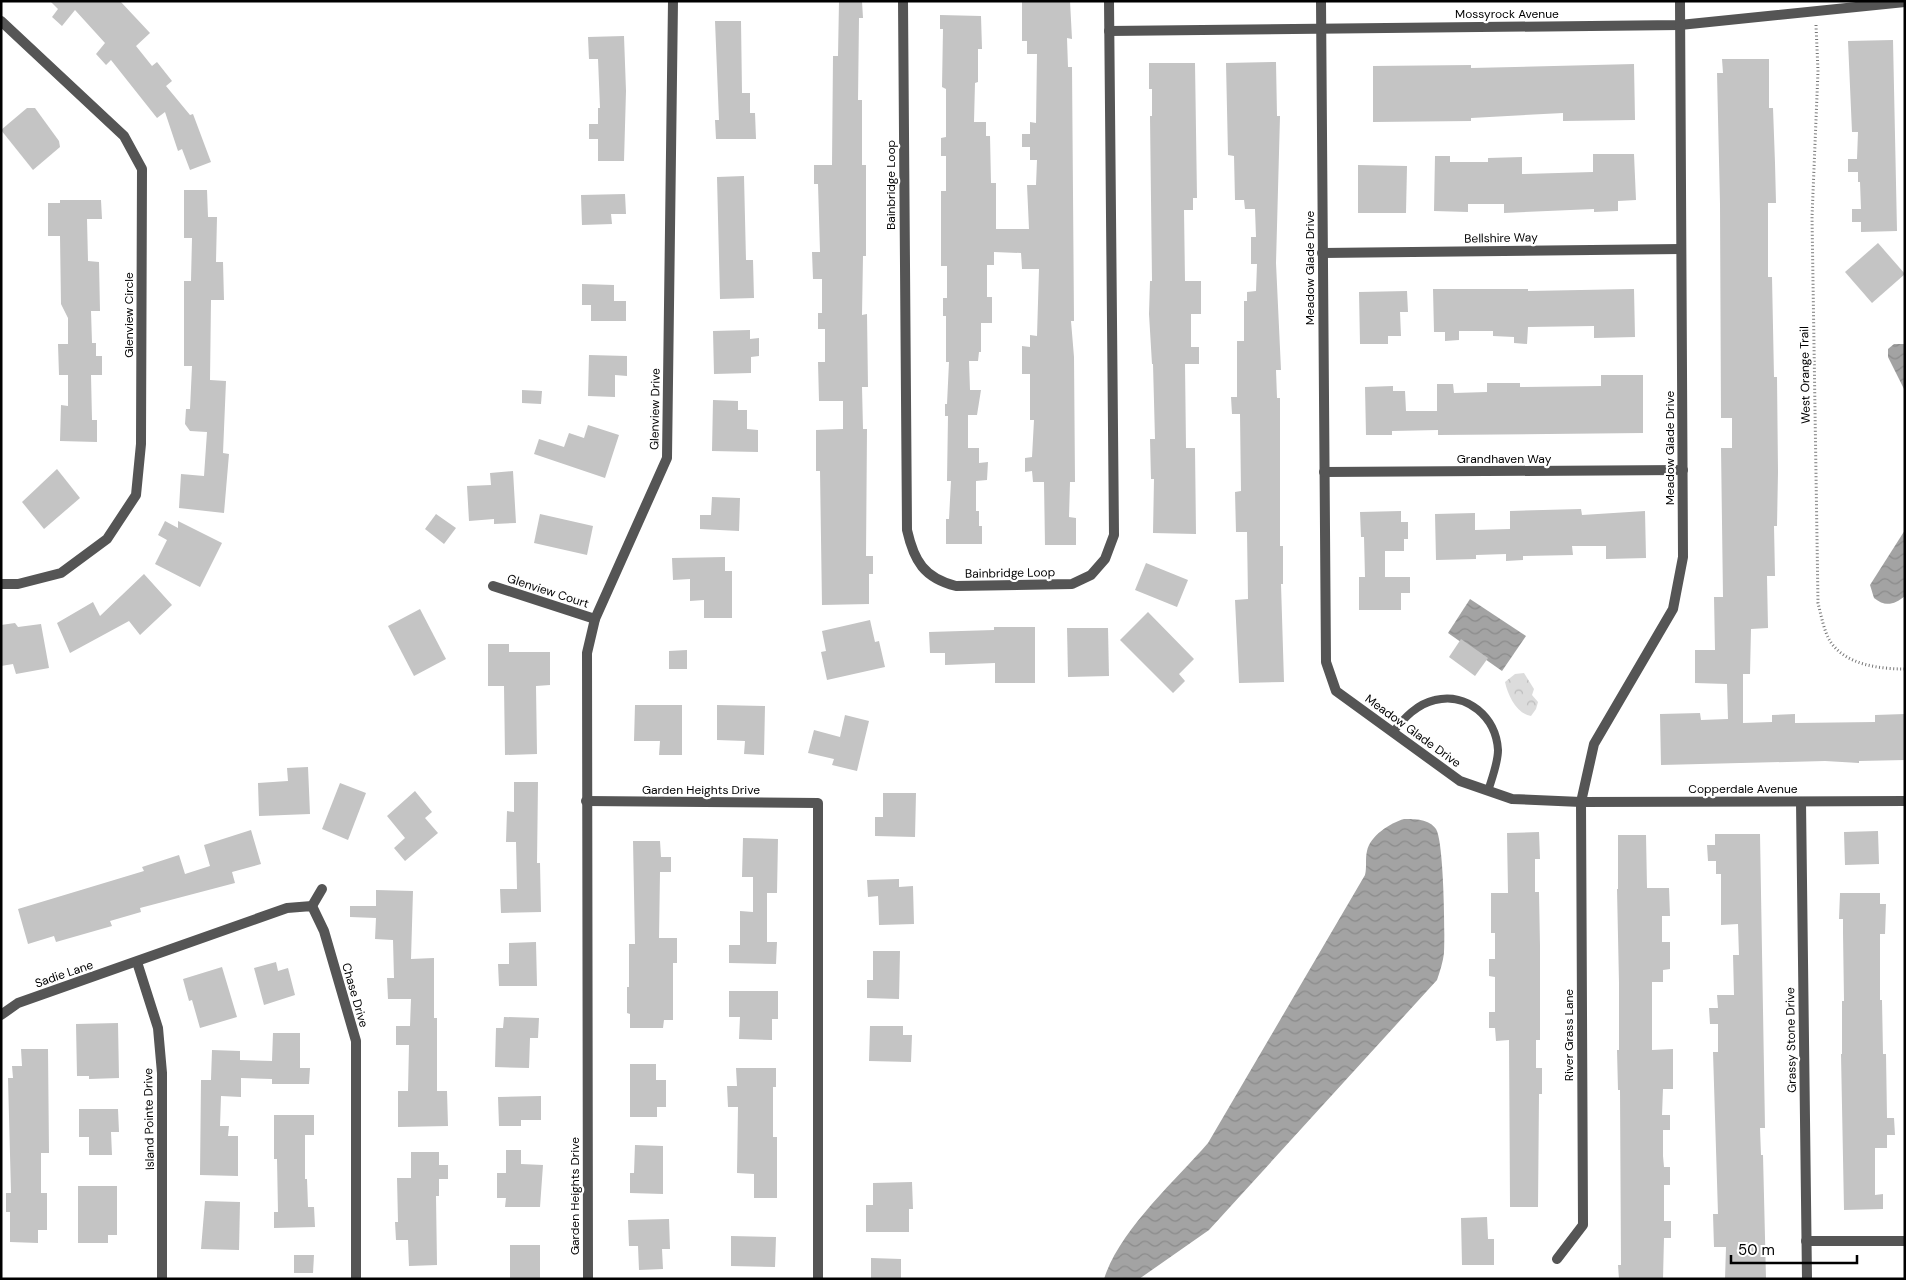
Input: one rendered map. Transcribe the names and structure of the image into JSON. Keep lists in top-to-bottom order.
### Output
{
  "streets": {
    "street": [
      "Mossyrock Avenue",
      "Bainbridge Loop",
      "Bellshire Way",
      "Meadow Glade Drive",
      "Glenview Circle",
      "Glenview Drive",
      "Grandhaven Way",
      "Glenview Court",
      "Copperdale Avenue",
      "Garden Heights Drive",
      "Sadie Lane",
      "Chase Drive",
      "River Grass Lane",
      "Grassy Stone Drive",
      "Island Pointe Drive"
    ],
    "path": ["West Orange Trail"]
  },
  "crossings": [
    ["Mossyrock Avenue", "Bainbridge Loop"],
    ["Mossyrock Avenue", "Meadow Glade Drive"],
    ["Bellshire Way", "Meadow Glade Drive"],
    ["Meadow Glade Drive", "Grandhaven Way"],
    ["Meadow Glade Drive", "Copperdale Avenue"],
    ["Meadow Glade Drive", "River Grass Lane"],
    ["Glenview Drive", "Glenview Court"],
    ["Glenview Drive", "Garden Heights Drive"],
    ["Copperdale Avenue", "River Grass Lane"],
    ["Copperdale Avenue", "Grassy Stone Drive"],
    ["Sadie Lane", "Island Pointe Drive"]
  ],
  "scale_bar": "50 m"
}
